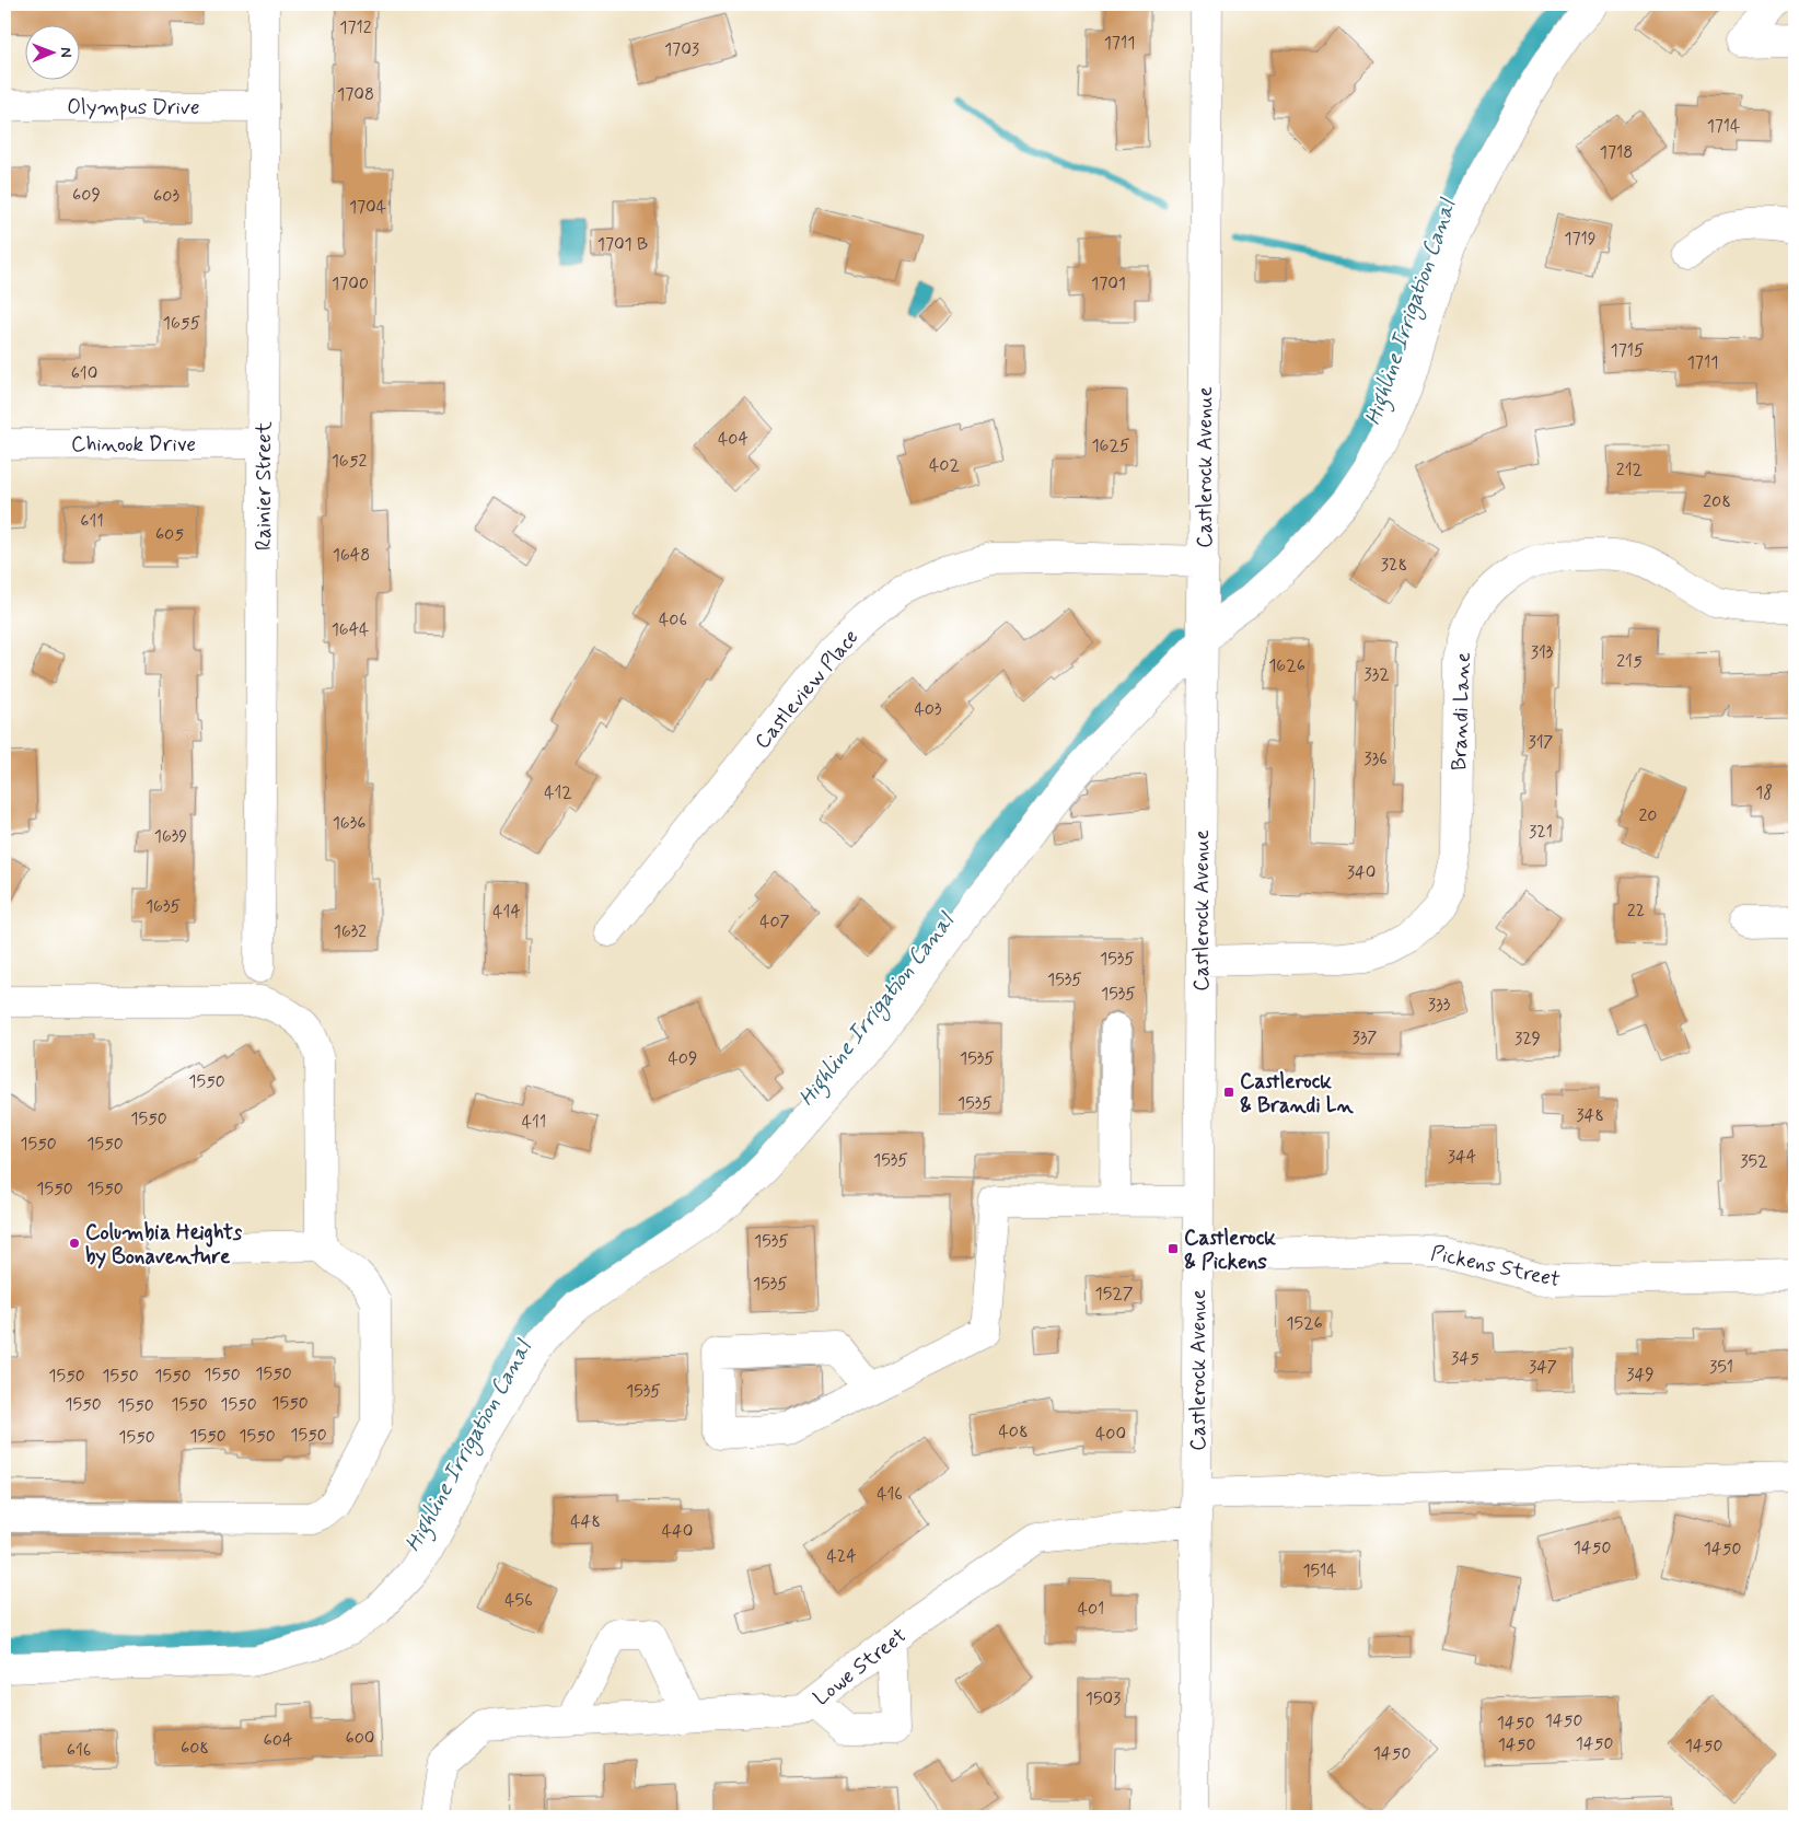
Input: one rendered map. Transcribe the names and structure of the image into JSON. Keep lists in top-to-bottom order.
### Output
{
  "streets": {
    "street": [
      "Olympus Drive",
      "Chinook Drive",
      "Castlerock Avenue",
      "Rainier Street",
      "Castleview Place",
      "Brandi Lane",
      "Pickens Street",
      "Lowe Street"
    ]
  },
  "crossings": [
    ["Olympus Drive", "Rainier Street"],
    ["Chinook Drive", "Rainier Street"],
    ["Castlerock Avenue", "Castleview Place"],
    ["Castlerock Avenue", "Brandi Lane"],
    ["Castlerock Avenue", "Pickens Street"],
    ["Castlerock Avenue", "Lowe Street"]
  ],
  "water": ["Highline Irrigation Canal"],
  "places": {
    "transit": ["Castlerock & Brandi Ln", "Castlerock & Pickens"],
    "other": ["Columbia Heights by Bonaventure"]
  },
  "house_numbers": [
    "1712",
    "1711",
    "1703",
    "1708",
    "1714",
    "1718",
    "609",
    "603",
    "1704",
    "1719",
    "1701 B",
    "1700",
    "1701",
    "1655",
    "1715",
    "1711",
    "610",
    "404",
    "1625",
    "1652",
    "402",
    "212",
    "208",
    "611",
    "605",
    "1648",
    "328",
    "406",
    "1644",
    "313",
    "215",
    "1626",
    "332",
    "403",
    "317",
    "336",
    "412",
    "18",
    "20",
    "1636",
    "321",
    "1639",
    "340",
    "1635",
    "22",
    "414",
    "407",
    "1632",
    "1535",
    "1535",
    "1535",
    "333",
    "337",
    "329",
    "409",
    "1535",
    "1550",
    "1535",
    "348",
    "1550",
    "411",
    "1550",
    "1550",
    "344",
    "1535",
    "352",
    "1550",
    "1550",
    "1535",
    "1535",
    "1527",
    "1526",
    "345",
    "347",
    "351",
    "1550",
    "1550",
    "349",
    "1550",
    "1550",
    "1550",
    "1535",
    "1550",
    "1550",
    "1550",
    "1550",
    "1550",
    "408",
    "400",
    "1550",
    "1550",
    "1550",
    "1550",
    "416",
    "448",
    "440",
    "1450",
    "1450",
    "424",
    "1514",
    "456",
    "401",
    "1503",
    "1450",
    "1450",
    "600",
    "604",
    "1450",
    "1450",
    "1450",
    "608",
    "616",
    "1450"
  ],
  "north": "right"
}
